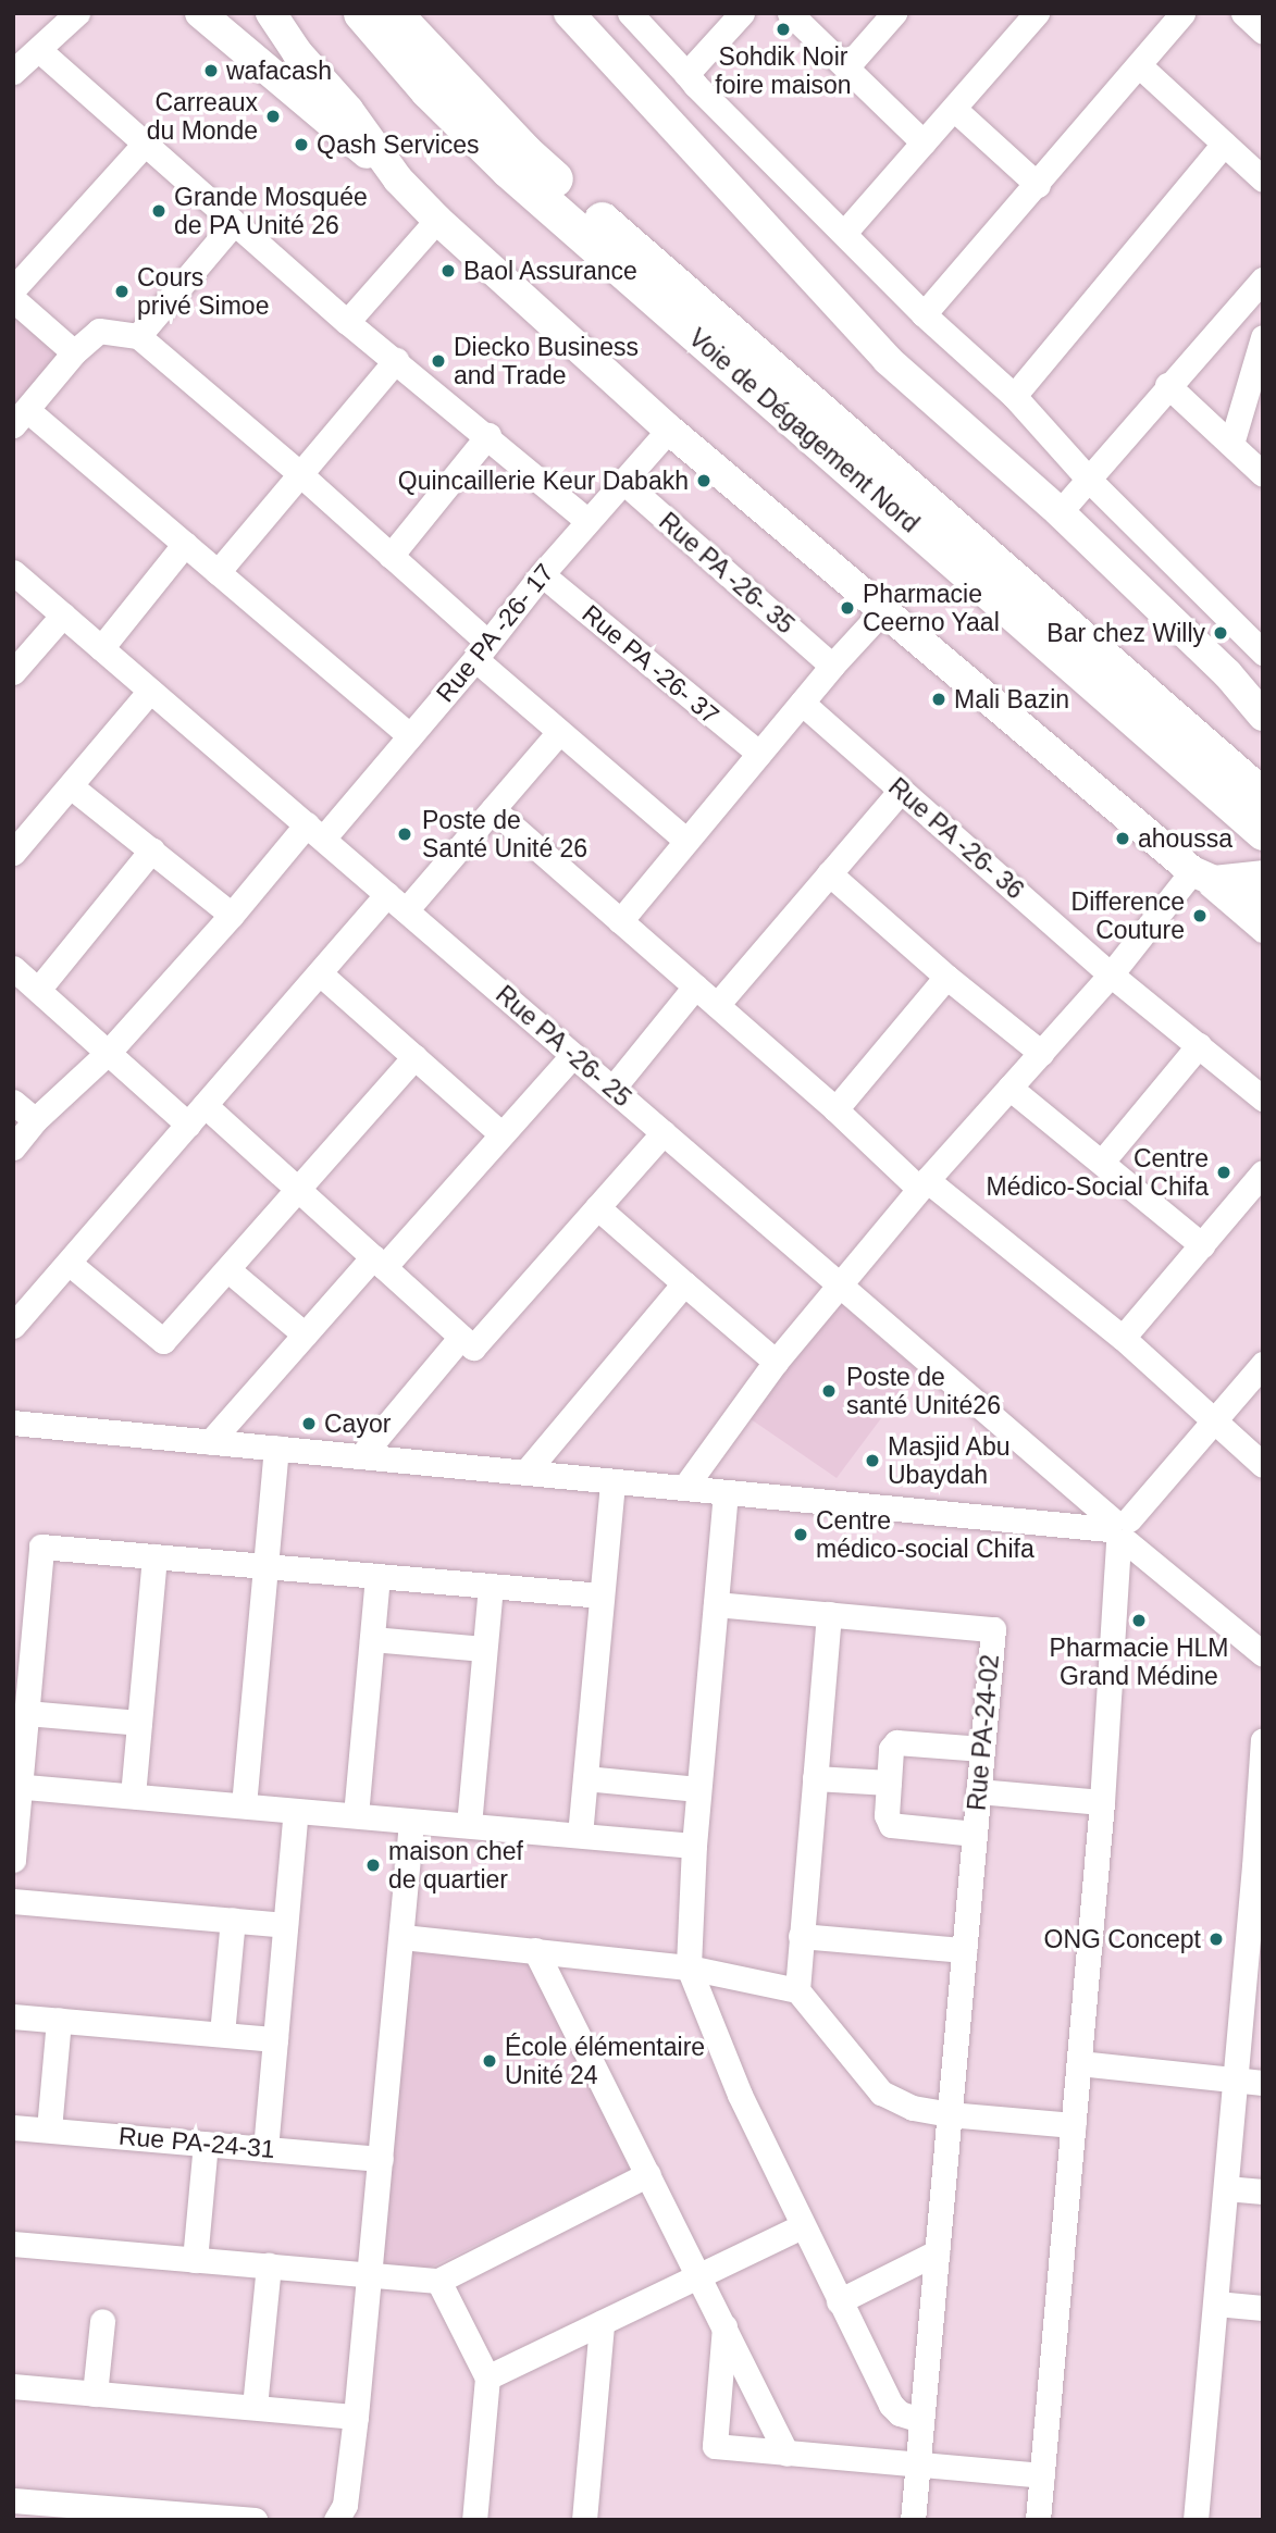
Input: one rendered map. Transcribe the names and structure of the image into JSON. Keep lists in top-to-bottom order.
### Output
{
  "streets": {
    "highway": ["Voie de Dégagement Nord"],
    "street": [
      "Rue PA -26- 35",
      "Rue PA -26- 17",
      "Rue PA -26- 37",
      "Rue PA -26- 36",
      "Rue PA -26- 25",
      "Rue PA-24-02",
      "Rue PA-24-31"
    ]
  },
  "crossings": [
    ["Rue PA -26- 35", "Rue PA -26- 17"],
    ["Rue PA -26- 17", "Rue PA -26- 37"],
    ["Rue PA -26- 17", "Rue PA -26- 25"]
  ],
  "places": [
    "Sohdik Noir foire maison",
    "wafacash",
    "Carreaux du Monde",
    "Qash Services",
    "Grande Mosquée de PA Unité 26",
    "Baol Assurance",
    "Cours privé Simoe",
    "Diecko Business and Trade",
    "Quincaillerie Keur Dabakh",
    "Pharmacie Ceerno Yaal",
    "Bar chez Willy",
    "Mali Bazin",
    "Poste de Santé Unité 26",
    "ahoussa",
    "Difference Couture",
    "Centre Médico-Social Chifa",
    "Poste de santé Unité26",
    "Cayor",
    "Masjid Abu Ubaydah",
    "Centre médico-social Chifa",
    "Pharmacie HLM Grand Médine",
    "maison chef de quartier",
    "ONG Concept",
    "École élémentaire Unité 24"
  ]
}
